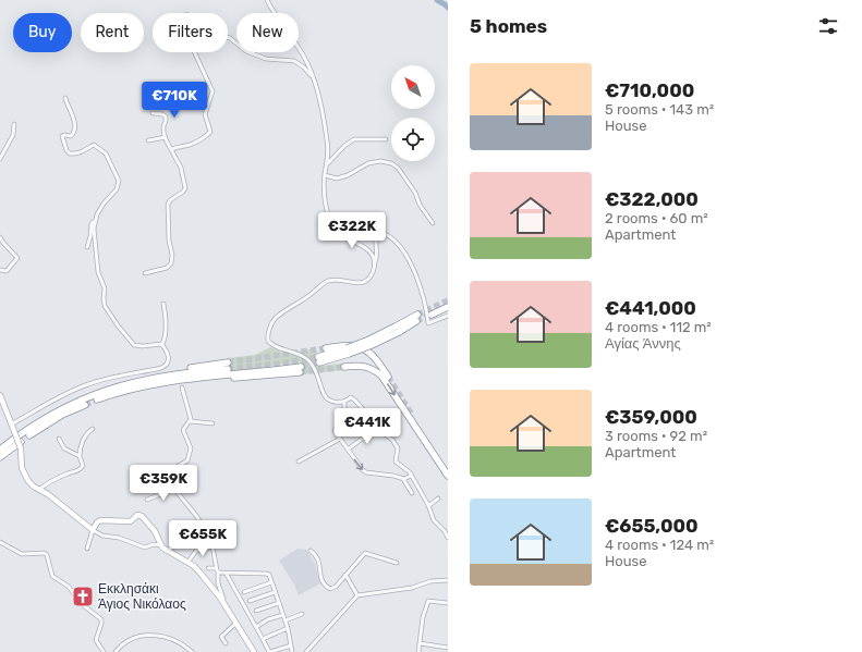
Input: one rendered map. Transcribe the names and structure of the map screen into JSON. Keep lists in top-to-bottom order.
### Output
{
  "places": {
    "church": ["Εκκλησάκι Άγιος Νικόλαος"]
  },
  "north": "top left",
  "page": {
    "heading": "5 homes",
    "chip": [
      "Buy",
      "Rent",
      "Filters",
      "New"
    ],
    "list": [
      {
        "name": "€710,000",
        "note": "5 rooms · 143 m² · House"
      },
      {
        "name": "€322,000",
        "note": "2 rooms · 60 m² · Apartment"
      },
      {
        "name": "€441,000",
        "note": "4 rooms · 112 m² · Αγίας Άννης"
      },
      {
        "name": "€359,000",
        "note": "3 rooms · 92 m² · Apartment"
      },
      {
        "name": "€655,000",
        "note": "4 rooms · 124 m² · House"
      }
    ],
    "price": [
      "€710K",
      "€322K",
      "€441K",
      "€359K",
      "€655K"
    ]
  }
}
